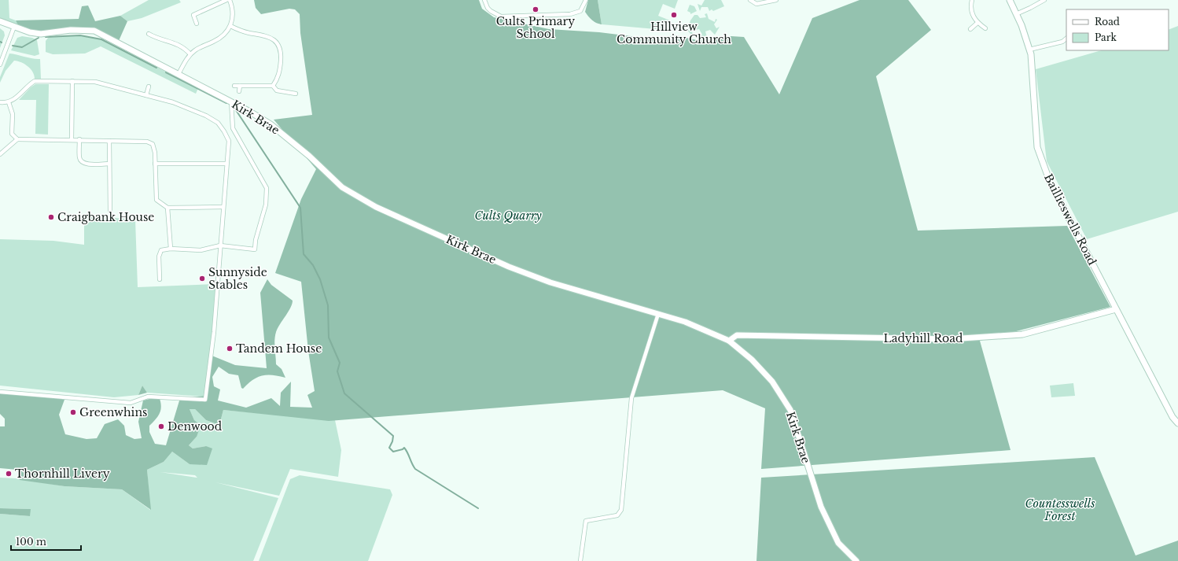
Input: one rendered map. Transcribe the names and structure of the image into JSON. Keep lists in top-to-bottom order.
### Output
{
  "streets": {
    "street": ["Kirk Brae", "Baillieswells Road", "Ladyhill Road"]
  },
  "crossings": [
    ["Kirk Brae", "Ladyhill Road"],
    ["Baillieswells Road", "Ladyhill Road"]
  ],
  "parks": ["Cults Quarry", "Countesswells Forest"],
  "places": [
    "Cults Primary School",
    "Hillview Community Church",
    "Craigbank House",
    "Sunnyside Stables",
    "Tandem House",
    "Greenwhins",
    "Denwood",
    "Thornhill Livery"
  ],
  "legend": ["Road", "Park"],
  "scale_bar": "100 m"
}
